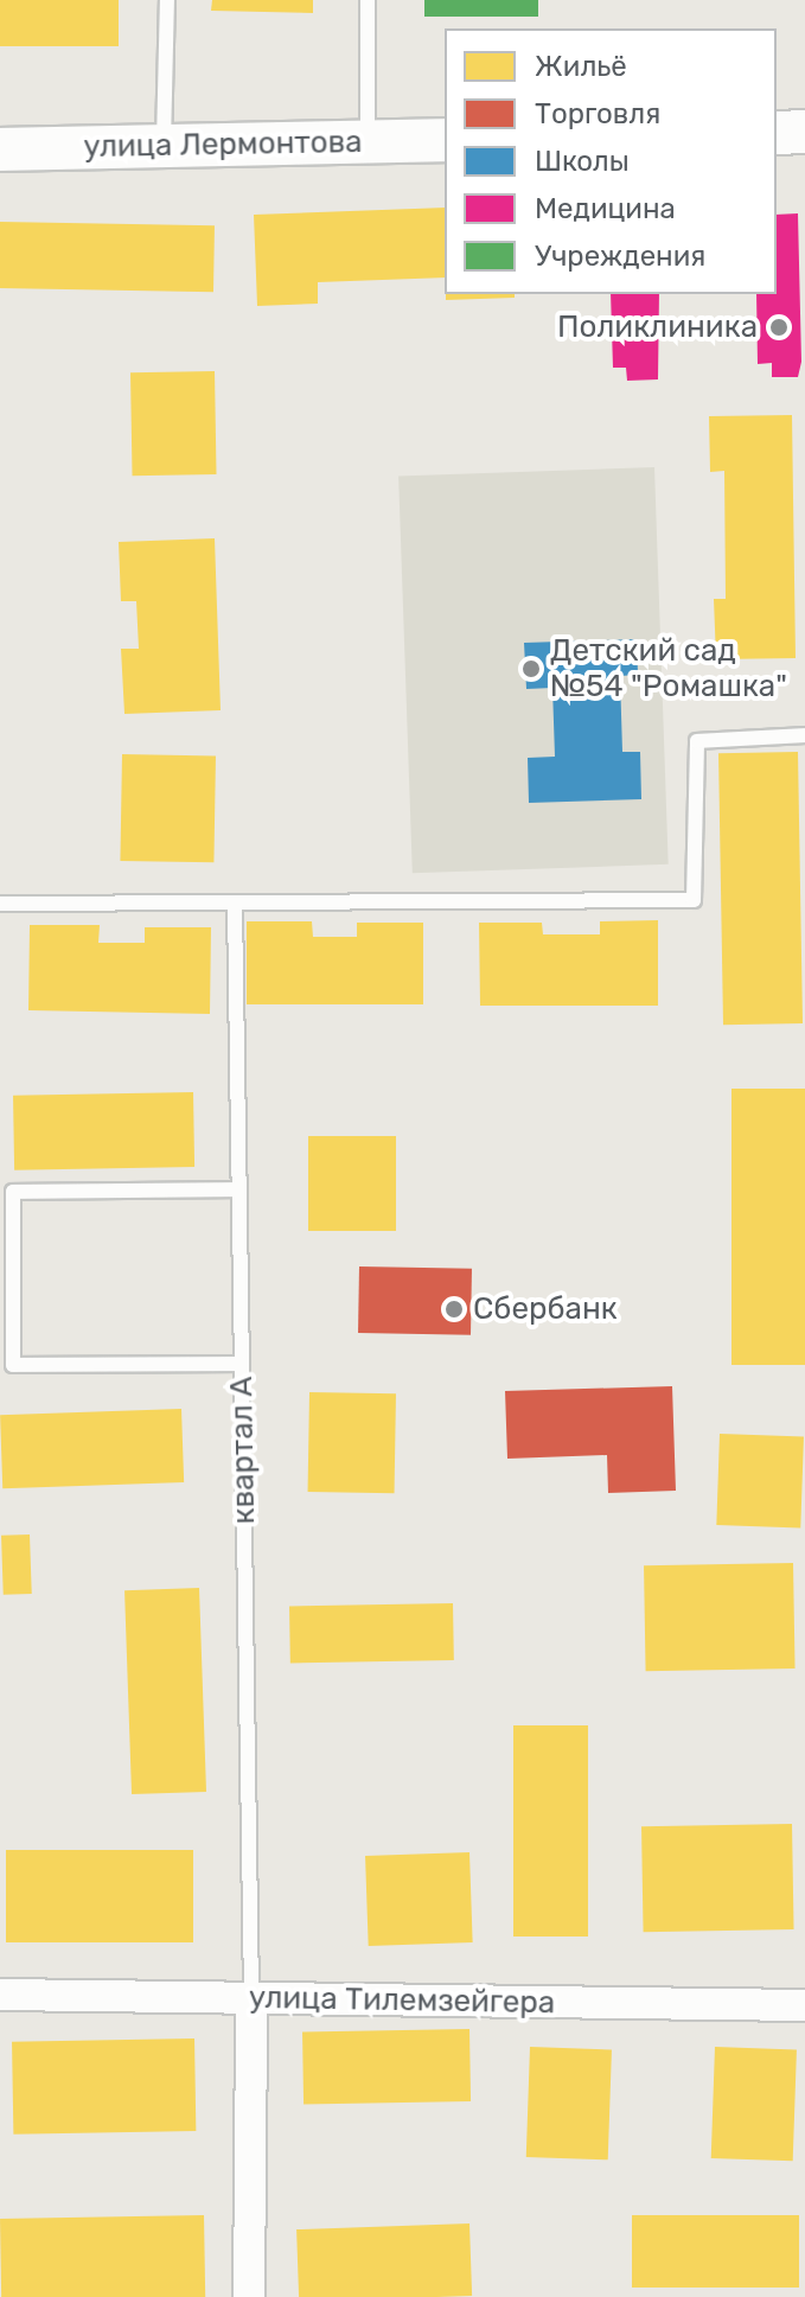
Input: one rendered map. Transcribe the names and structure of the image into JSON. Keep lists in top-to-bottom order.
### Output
{
  "streets": {
    "street": ["улица Лермонтова", "улица Тилемзейгера"],
    "lane": ["квартал А"]
  },
  "crossings": [
    ["квартал А", "улица Тилемзейгера"]
  ],
  "places": ["Поликлиника", "Детский сад №54 \"Ромашка\"", "Сбербанк"],
  "legend": [
    "Жильё",
    "Торговля",
    "Школы",
    "Медицина",
    "Учреждения"
  ]
}
